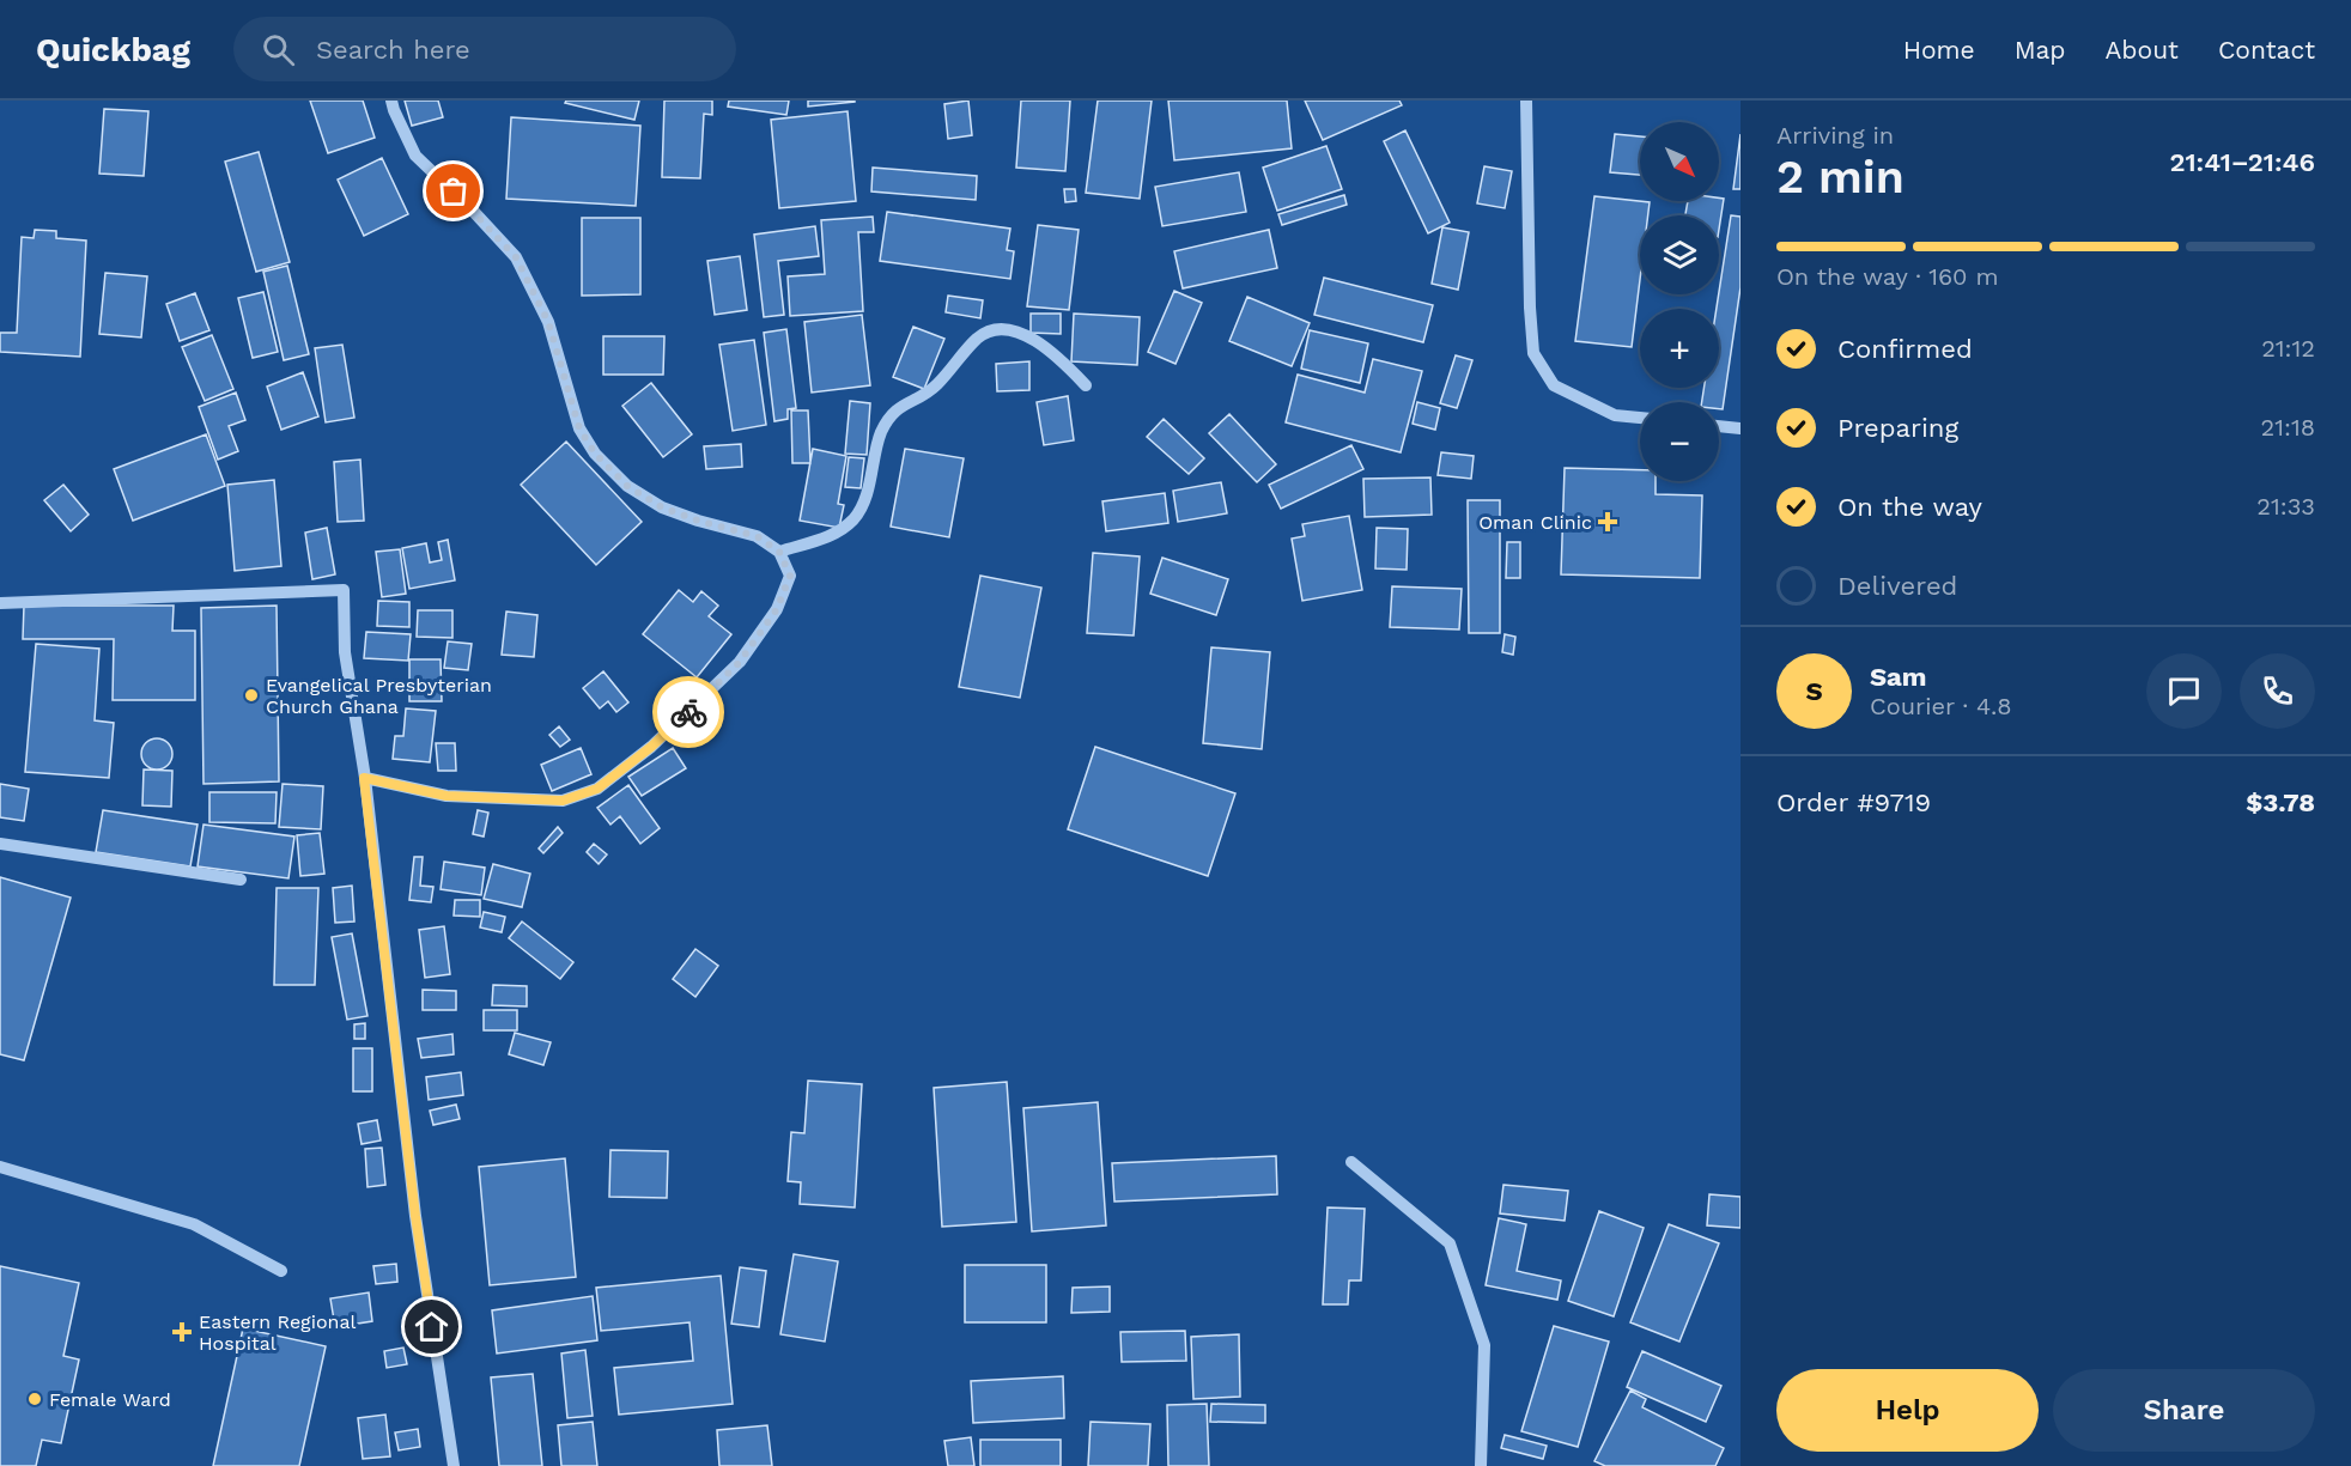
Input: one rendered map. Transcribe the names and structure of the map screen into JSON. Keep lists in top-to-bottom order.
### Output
{
  "places": {
    "health": ["Oman Clinic", "Eastern Regional Hospital"],
    "other": ["Evangelical Presbyterian Church Ghana", "Female Ward"]
  },
  "north": "bottom right",
  "page": {
    "header": "Quickbag",
    "search": "Search here",
    "nav": [
      "Home",
      "Map",
      "About",
      "Contact"
    ],
    "heading": ["2 min", "Arriving in", "21:41–21:46"],
    "panel": [
      "Sam",
      "Courier · 4.8",
      "Order #9719",
      "$3.78"
    ],
    "map_buttons": ["+", "−"],
    "bar": "On the way · 160 m",
    "list": [
      ["Confirmed", "21:12"],
      ["Preparing", "21:18"],
      ["On the way", "21:33"],
      "Delivered"
    ],
    "round": "S",
    "buttons": ["Help", "Share"]
  }
}
